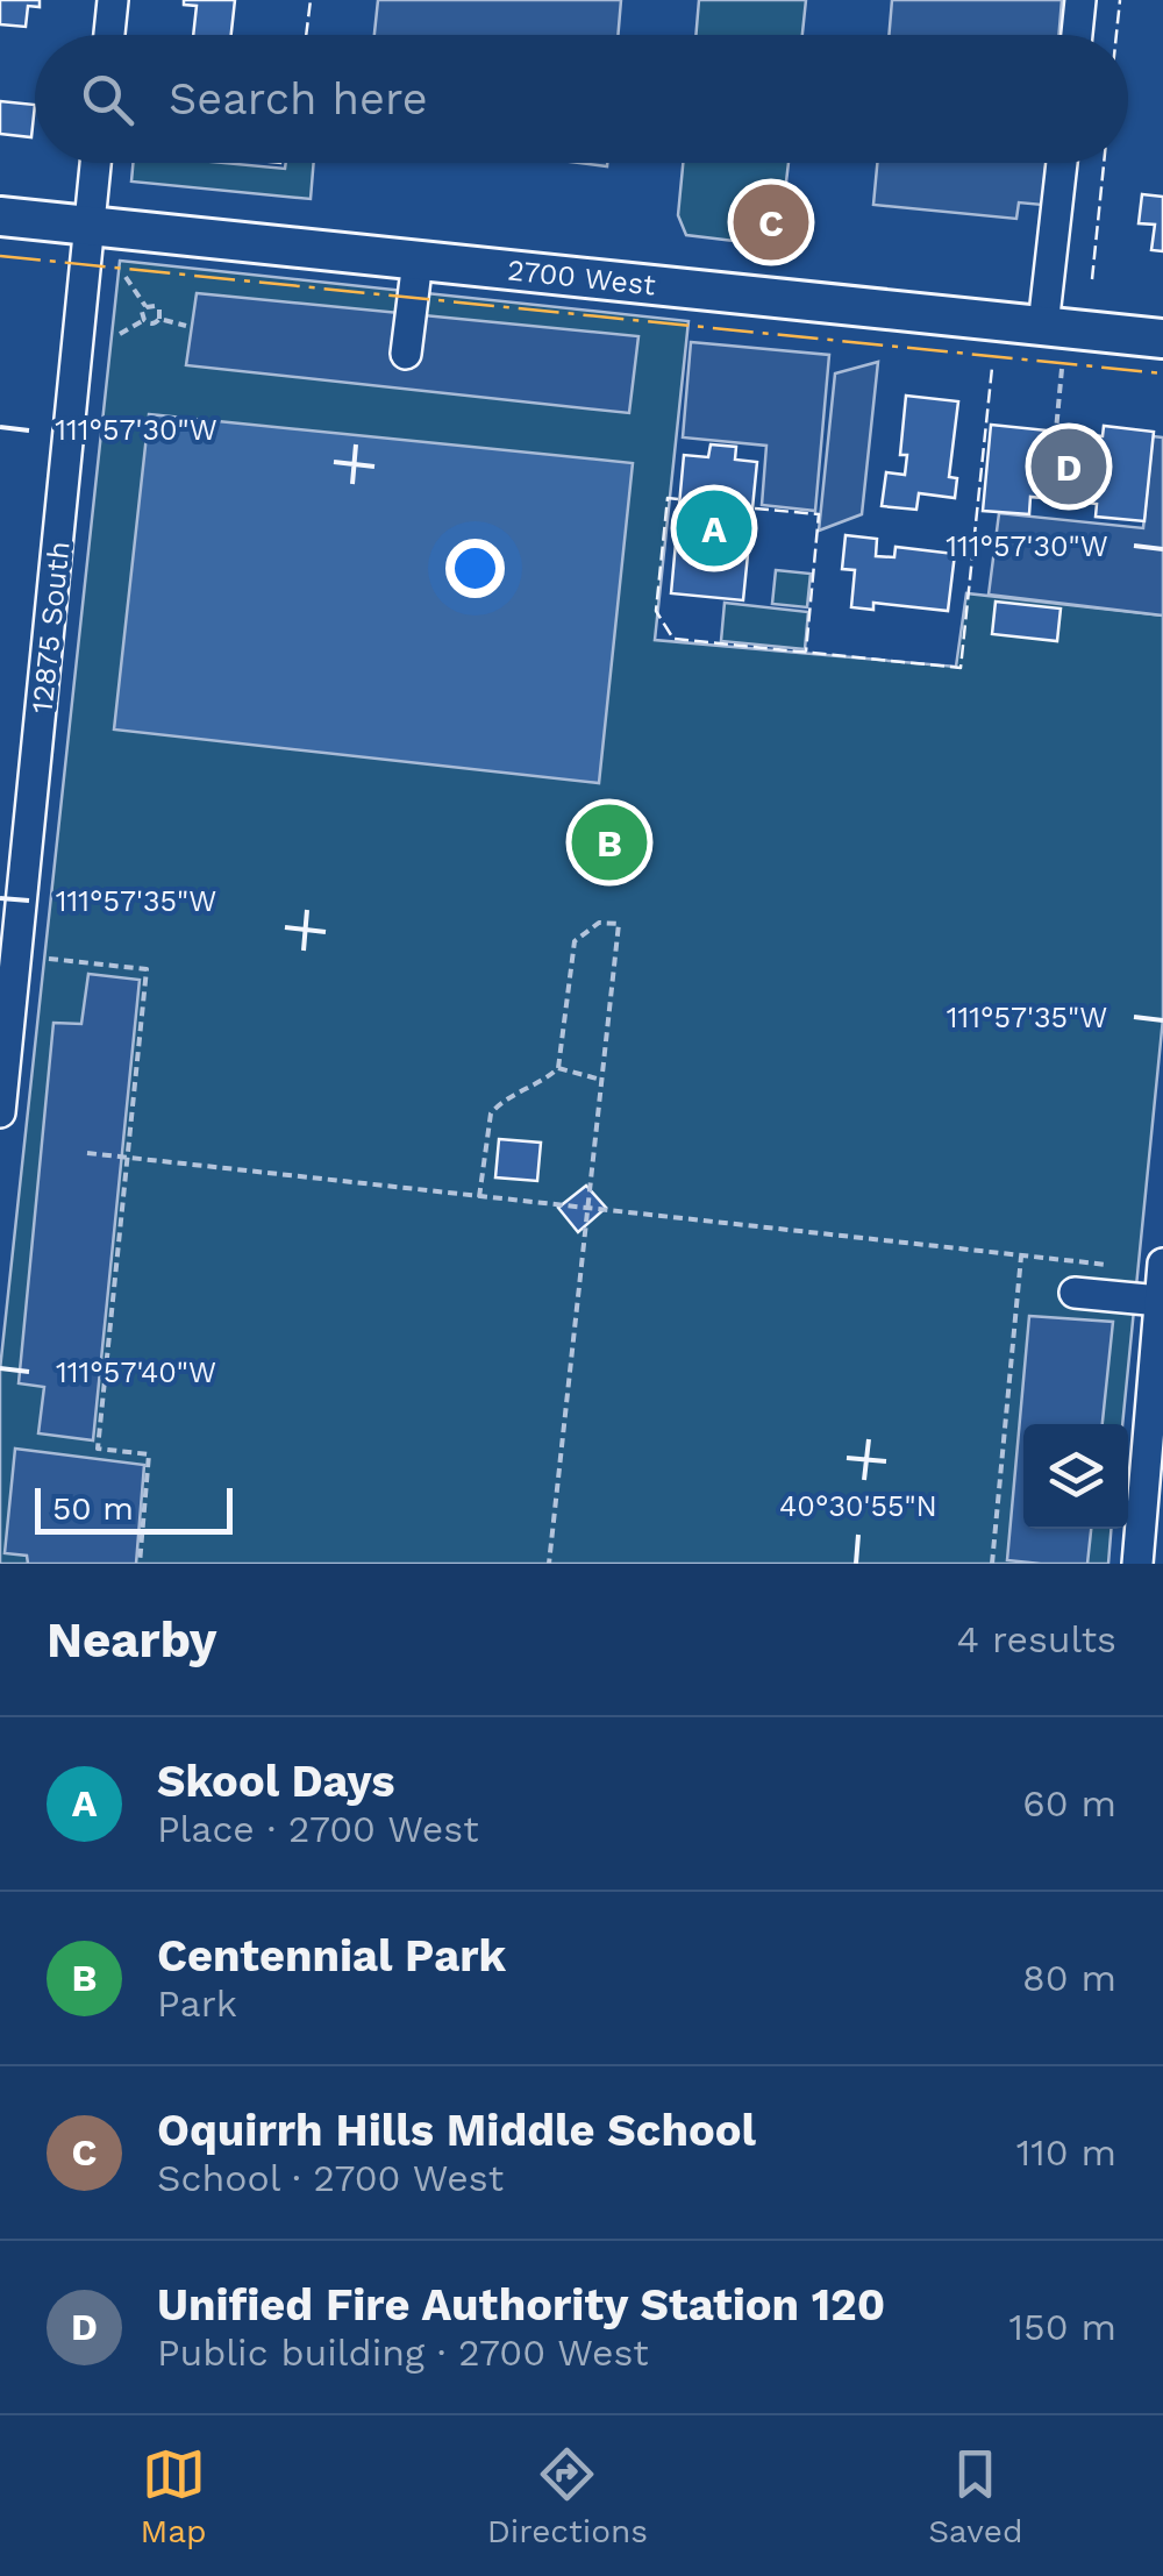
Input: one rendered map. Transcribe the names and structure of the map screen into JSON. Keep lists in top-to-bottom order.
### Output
{
  "streets": {
    "main road": ["2700 West"],
    "street": ["12875 South"]
  },
  "crossings": [
    ["2700 West", "12875 South"]
  ],
  "scale_bar": "50 m",
  "page": {
    "search": "Search here",
    "pins": [
      "C",
      "D",
      "A",
      "B"
    ],
    "scale": "50 m",
    "heading": ["Nearby", "4 results"],
    "list": [
      {
        "mark": "A",
        "name": "Skool Days",
        "note": "Place · 2700 West",
        "value": "60 m"
      },
      {
        "mark": "B",
        "name": "Centennial Park",
        "note": "Park",
        "value": "80 m"
      },
      {
        "mark": "C",
        "name": "Oquirrh Hills Middle School",
        "note": "School · 2700 West",
        "value": "110 m"
      },
      {
        "mark": "D",
        "name": "Unified Fire Authority Station 120",
        "note": "Public building · 2700 West",
        "value": "150 m"
      }
    ],
    "nav": ["Map", "Directions", "Saved"]
  },
  "coordinates": [
    "111°57'30\"W",
    "111°57'35\"W",
    "111°57'40\"W",
    "40°30'55\"N"
  ]
}
